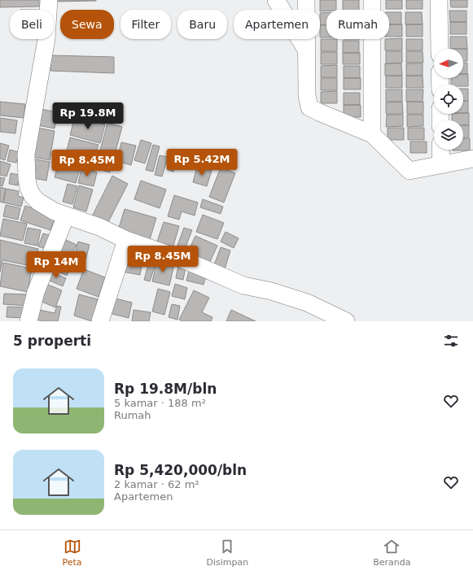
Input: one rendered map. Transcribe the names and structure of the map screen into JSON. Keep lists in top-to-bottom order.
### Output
{
  "north": "left",
  "page": {
    "chip": [
      "Beli",
      "Sewa",
      "Filter",
      "Baru",
      "Apartemen",
      "Rumah"
    ],
    "price": [
      "Rp 19.8M",
      "Rp 5.42M",
      "Rp 8.45M",
      "Rp 8.45M",
      "Rp 14M"
    ],
    "heading": "5 properti",
    "list": [
      {
        "name": "Rp 19.8M/bln",
        "note": "5 kamar · 188 m² · Rumah"
      },
      {
        "name": "Rp 5,420,000/bln",
        "note": "2 kamar · 62 m² · Apartemen"
      }
    ],
    "tabs": ["Peta", "Disimpan", "Beranda"]
  }
}
